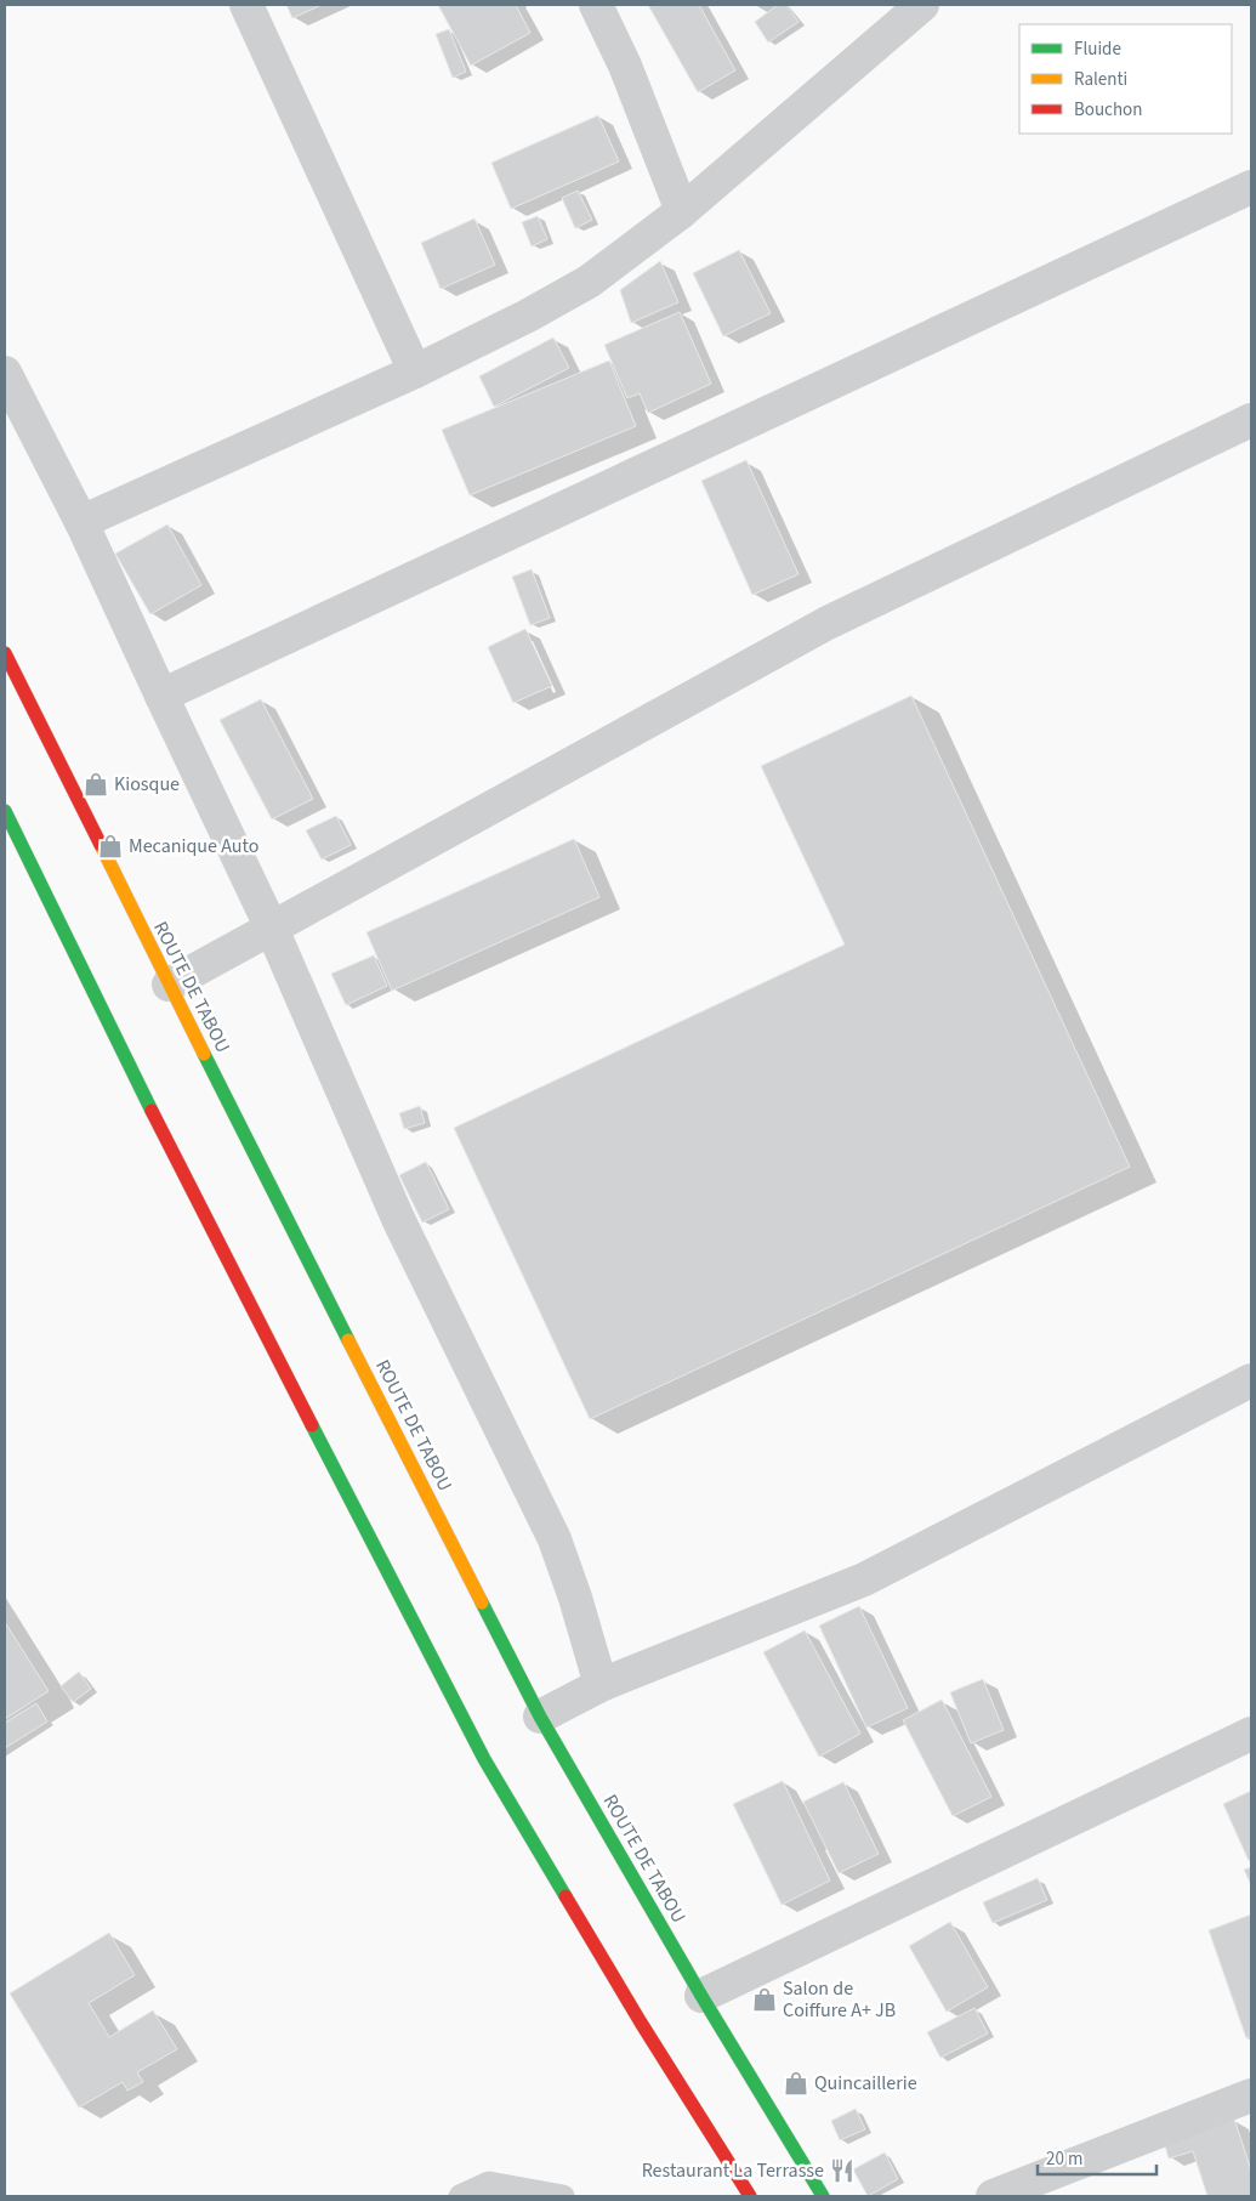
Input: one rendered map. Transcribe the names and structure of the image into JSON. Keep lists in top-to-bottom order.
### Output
{
  "streets": {
    "main road": ["ROUTE DE TABOU"]
  },
  "places": {
    "shop": [
      "Kiosque",
      "Mecanique Auto",
      "Salon de Coiffure A+ JB",
      "Quincaillerie"
    ],
    "restaurant": ["Restaurant La Terrasse"]
  },
  "legend": ["Fluide", "Ralenti", "Bouchon"],
  "scale_bar": "20 m"
}
